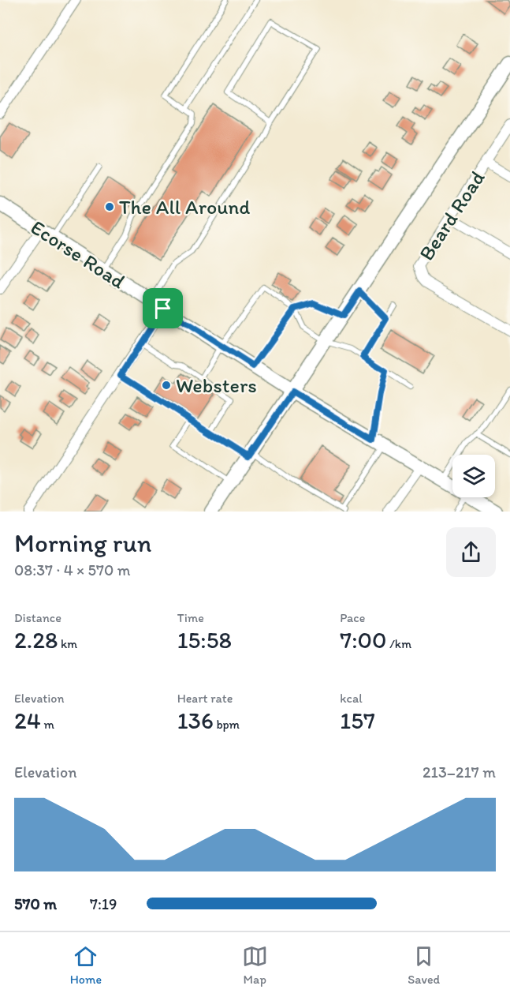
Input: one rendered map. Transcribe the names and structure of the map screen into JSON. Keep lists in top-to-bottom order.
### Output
{
  "streets": {
    "main road": ["Ecorse Road"],
    "street": ["Beard Road"]
  },
  "places": ["The All Around", "Websters"],
  "page": {
    "heading": ["Morning run", "08:37 · 4 × 570 m"],
    "stats": [
      ["Distance", "2.28 km"],
      ["Time", "15:58"],
      ["Pace", "7:00 /km"],
      ["Elevation", "24 m"],
      ["Heart rate", "136 bpm"],
      ["kcal", "157"]
    ],
    "chart": ["Elevation", "213–217 m"],
    "list": [
      {
        "name": "570 m",
        "note": "7:19"
      }
    ],
    "tabs": ["Home", "Map", "Saved"]
  }
}
